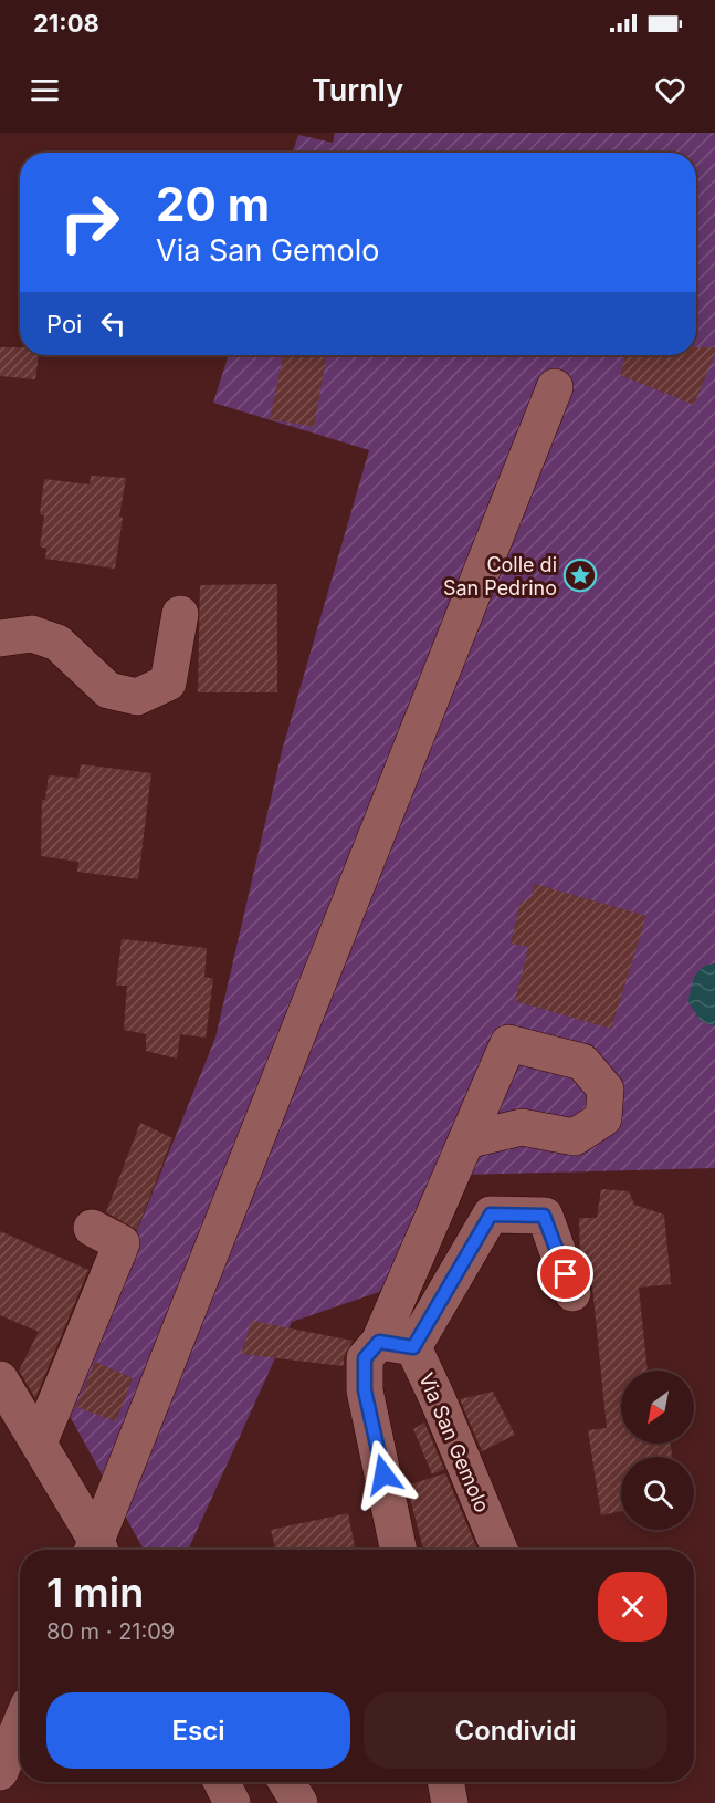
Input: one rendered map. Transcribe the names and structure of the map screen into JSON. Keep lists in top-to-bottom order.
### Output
{
  "streets": {
    "street": ["Via San Gemolo"]
  },
  "places": {
    "place": ["Colle di San Pedrino"]
  },
  "north": "bottom left",
  "page": {
    "status": "21:08",
    "header": "Turnly",
    "turn": ["20 m", "Via San Gemolo"],
    "then": "Poi",
    "heading": ["1 min", "80 m · 21:09"],
    "buttons": ["Esci", "Condividi"]
  }
}
